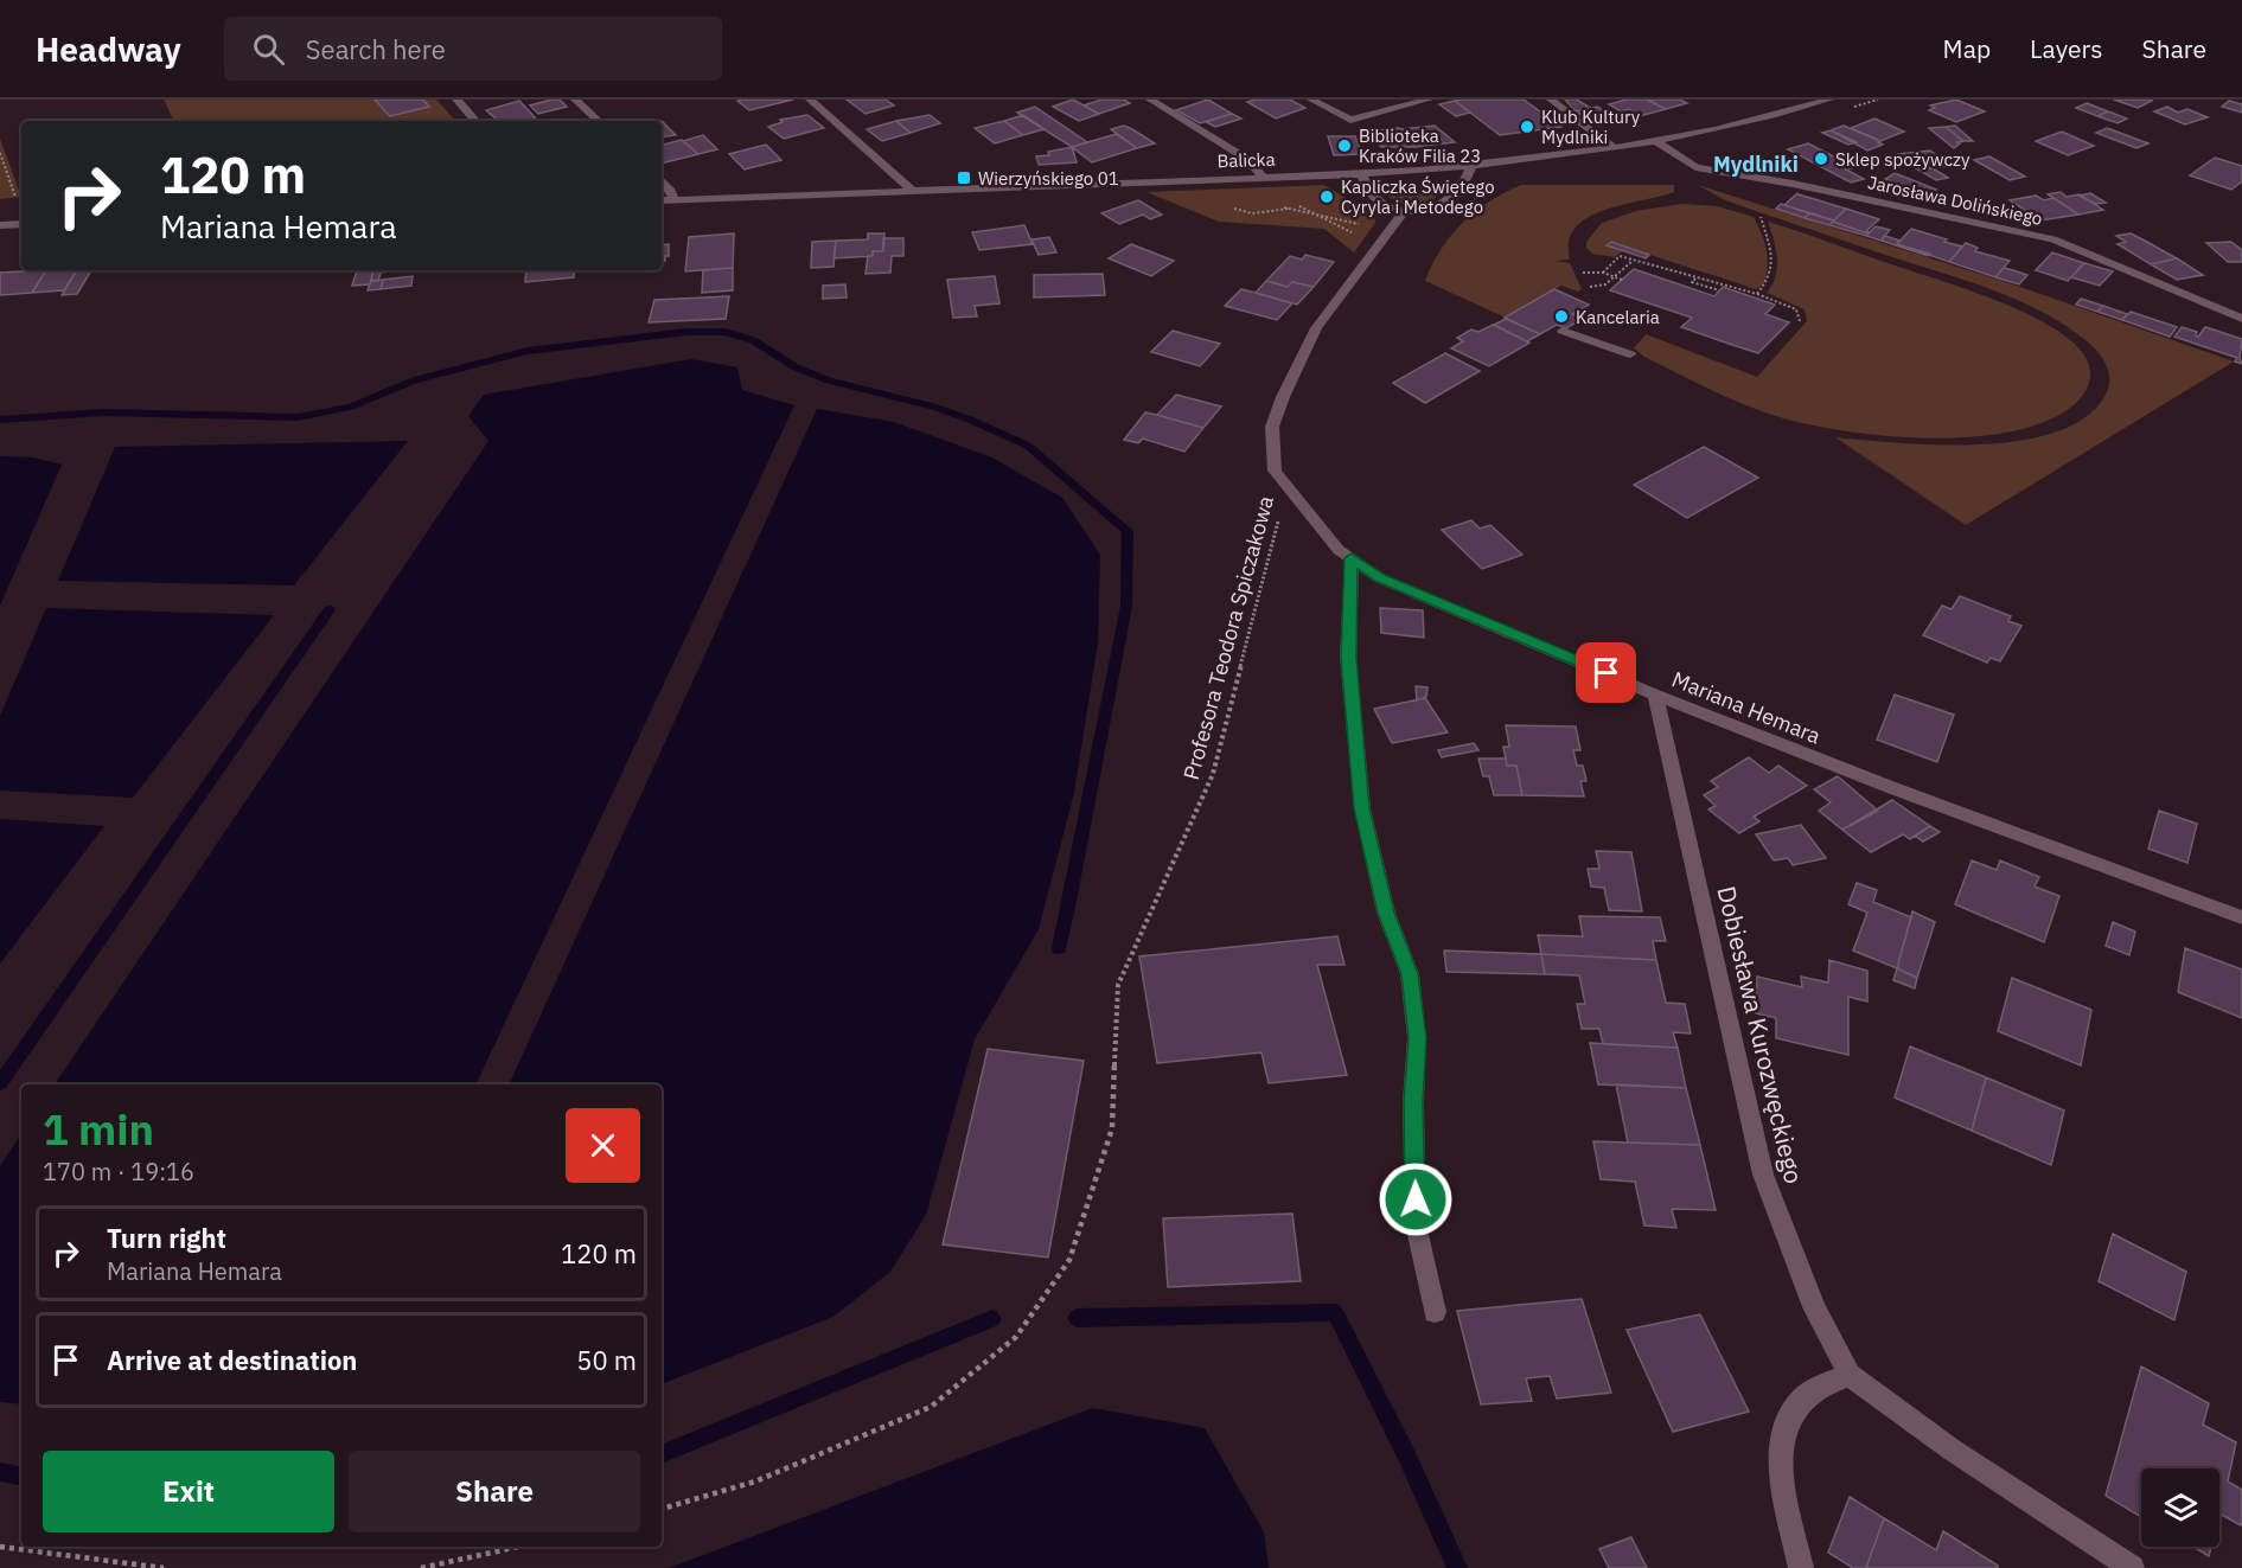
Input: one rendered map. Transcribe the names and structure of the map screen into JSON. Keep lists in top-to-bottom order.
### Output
{
  "streets": {
    "street": [
      "Balicka",
      "Jarosława Dolińskiego",
      "Mariana Hemara",
      "Dobiesława Kurozwęckiego"
    ],
    "path": ["Profesora Teodora Spiczakowa"]
  },
  "crossings": [
    ["Balicka", "Jarosława Dolińskiego"],
    ["Profesora Teodora Spiczakowa", "Mariana Hemara"],
    ["Mariana Hemara", "Dobiesława Kurozwęckiego"]
  ],
  "districts": ["Mydlniki"],
  "places": {
    "other": [
      "Klub Kultury Mydlniki",
      "Biblioteka Kraków Filia 23",
      "Sklep spożywczy",
      "Kapliczka Świętego Cyryla i Metodego",
      "Kancelaria"
    ],
    "transit": ["Wierzyńskiego 01"]
  },
  "page": {
    "header": "Headway",
    "search": "Search here",
    "nav": ["Map", "Layers", "Share"],
    "turn": ["120 m", "Mariana Hemara"],
    "heading": ["1 min", "170 m · 19:16"],
    "list": [
      {
        "name": "Turn right",
        "note": "Mariana Hemara",
        "value": "120 m"
      },
      {
        "name": "Arrive at destination",
        "value": "50 m"
      }
    ],
    "buttons": ["Exit", "Share"]
  }
}
